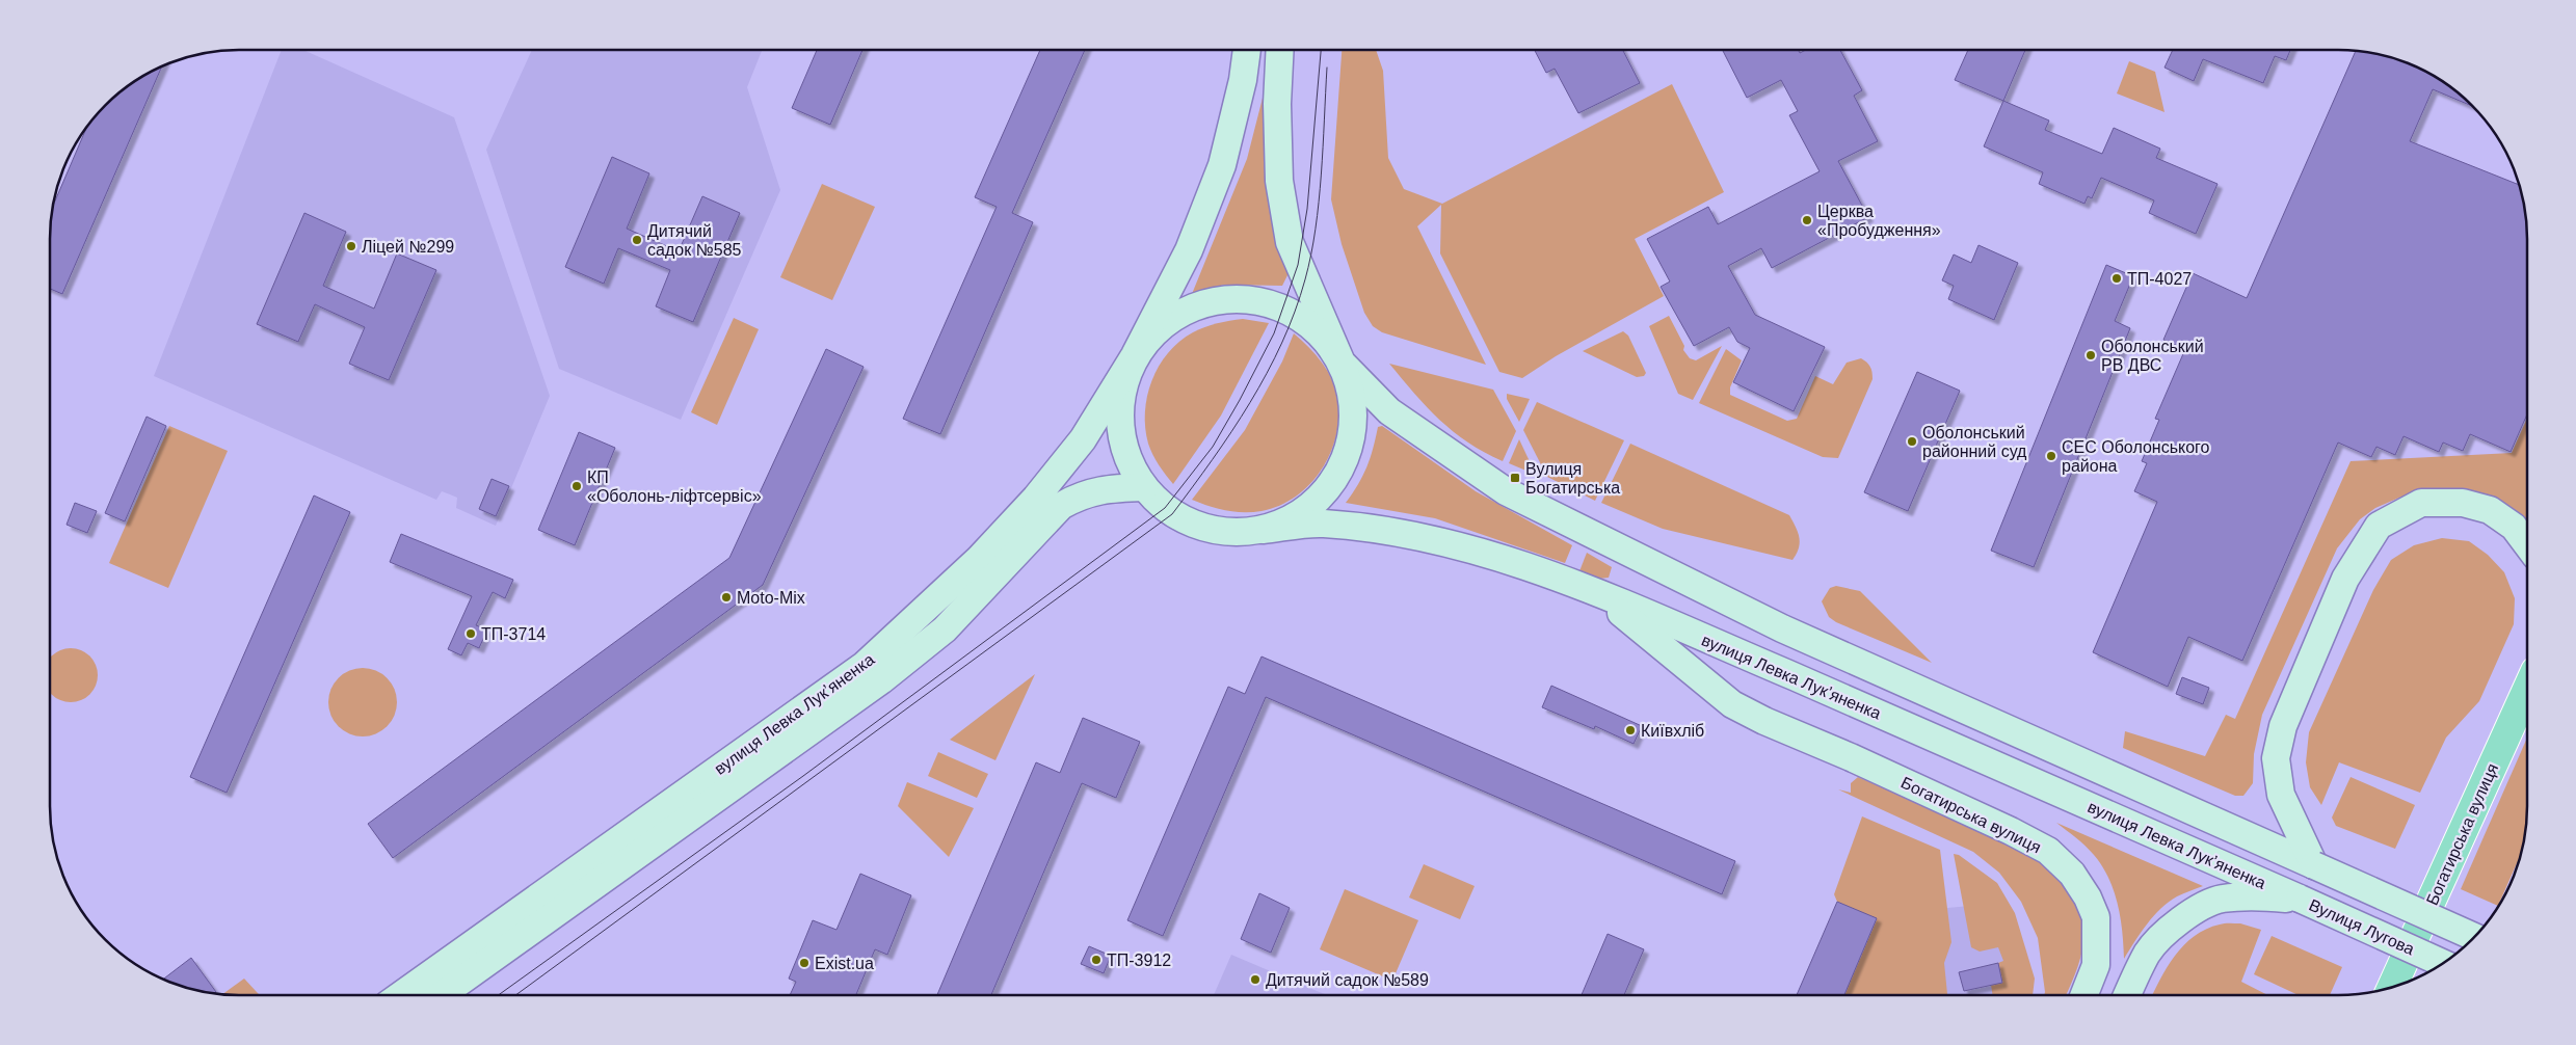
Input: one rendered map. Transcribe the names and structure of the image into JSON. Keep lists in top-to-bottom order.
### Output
{
  "streets": {
    "main road": ["вулиця Левка Лукʼяненка", "Богатирська вулиця", "Вулиця Лугова"]
  },
  "crossings": [
    ["вулиця Левка Лукʼяненка", "Богатирська вулиця"],
    ["вулиця Левка Лукʼяненка", "Вулиця Лугова"]
  ],
  "places": {
    "other": [
      "Церква «Пробудження»",
      "Дитячий садок №585",
      "Ліцей №299",
      "ТП-4027",
      "Оболонський РВ ДВС",
      "Оболонський районний суд",
      "СЕС Оболонського района",
      "КП «Оболонь-ліфтсервіс»",
      "Moto-Mix",
      "ТП-3714",
      "Київхліб",
      "ТП-3912",
      "Exist.ua",
      "Дитячий садок №589"
    ],
    "transit": ["Вулиця Богатирська"]
  }
}
